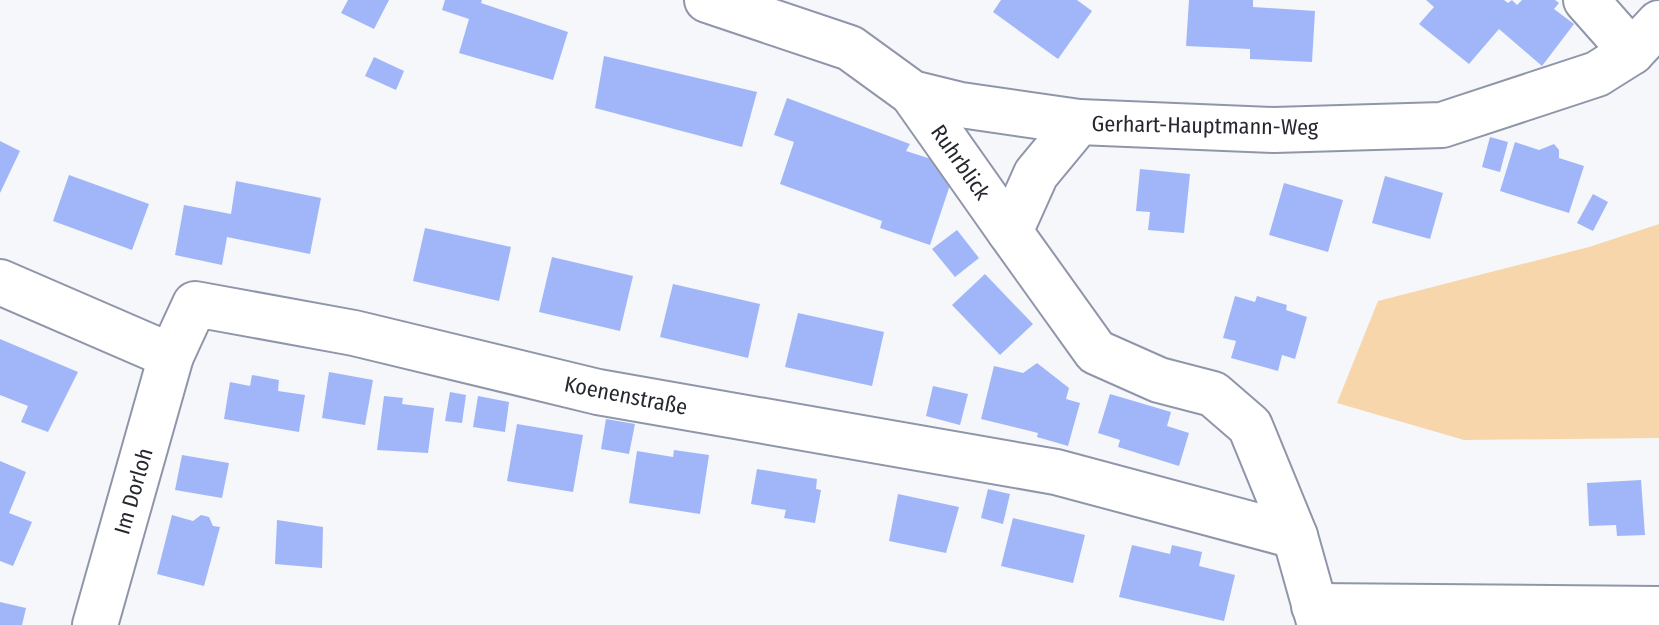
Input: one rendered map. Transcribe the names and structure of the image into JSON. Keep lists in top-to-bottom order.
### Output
{
  "streets": {
    "street": [
      "Gerhart-Hauptmann-Weg",
      "Ruhrblick",
      "Koenenstraße",
      "Im Dorloh"
    ]
  },
  "crossings": [
    ["Gerhart-Hauptmann-Weg", "Ruhrblick"],
    ["Koenenstraße", "Im Dorloh"]
  ]
}
